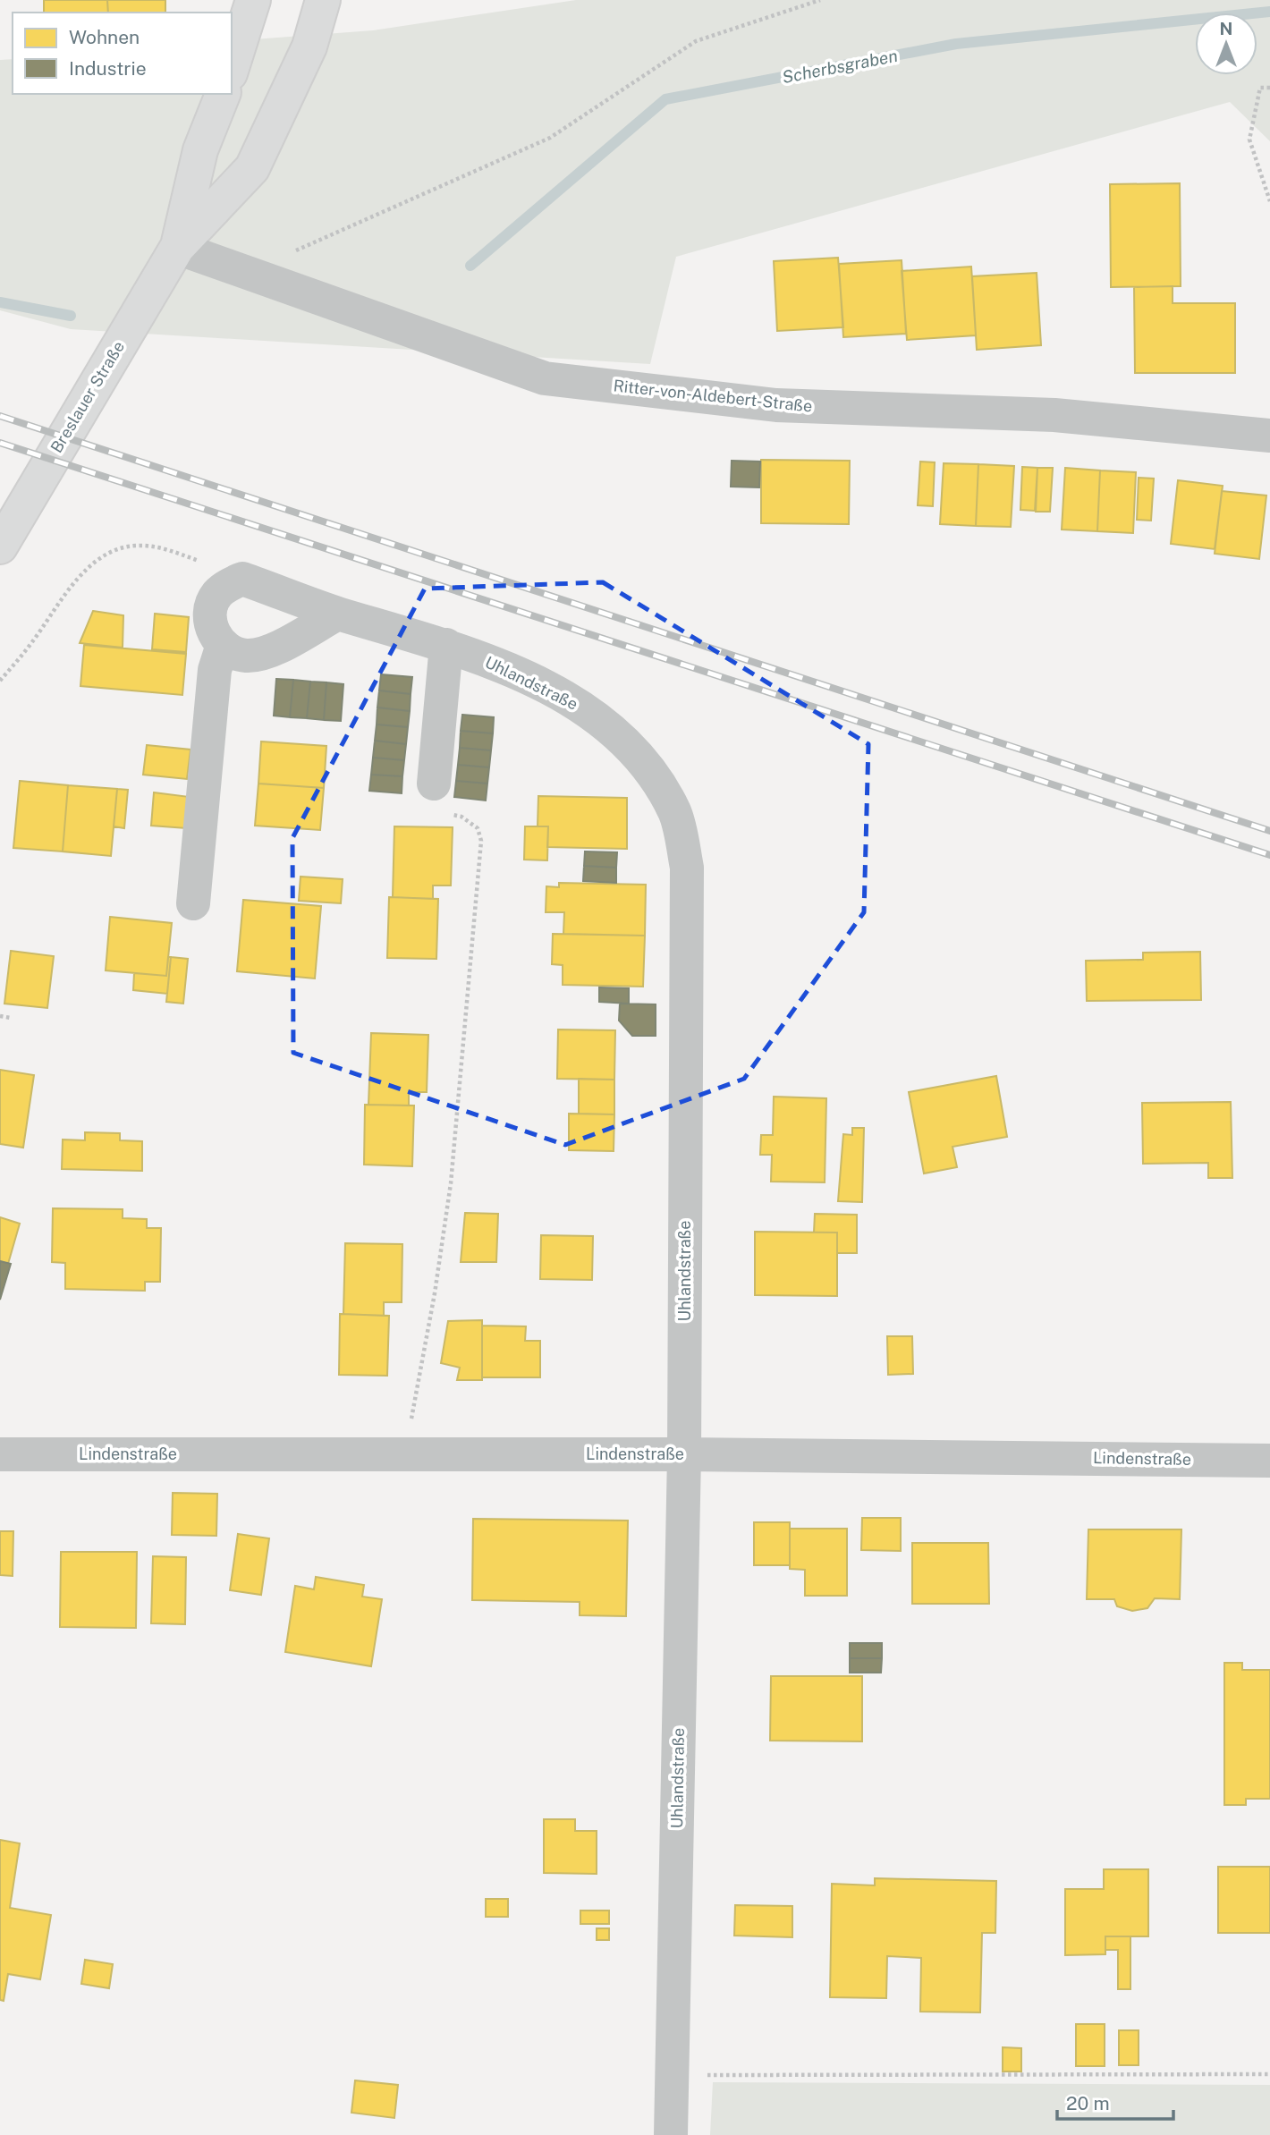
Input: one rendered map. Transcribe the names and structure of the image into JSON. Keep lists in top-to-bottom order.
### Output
{
  "streets": {
    "main road": ["Breslauer Straße"],
    "street": ["Ritter-von-Aldebert-Straße", "Uhlandstraße", "Lindenstraße"]
  },
  "crossings": [
    ["Ritter-von-Aldebert-Straße", "Breslauer Straße"],
    ["Uhlandstraße", "Lindenstraße"]
  ],
  "water": ["Scherbsgraben"],
  "legend": ["Wohnen", "Industrie"],
  "scale_bar": "20 m",
  "north": "top"
}
